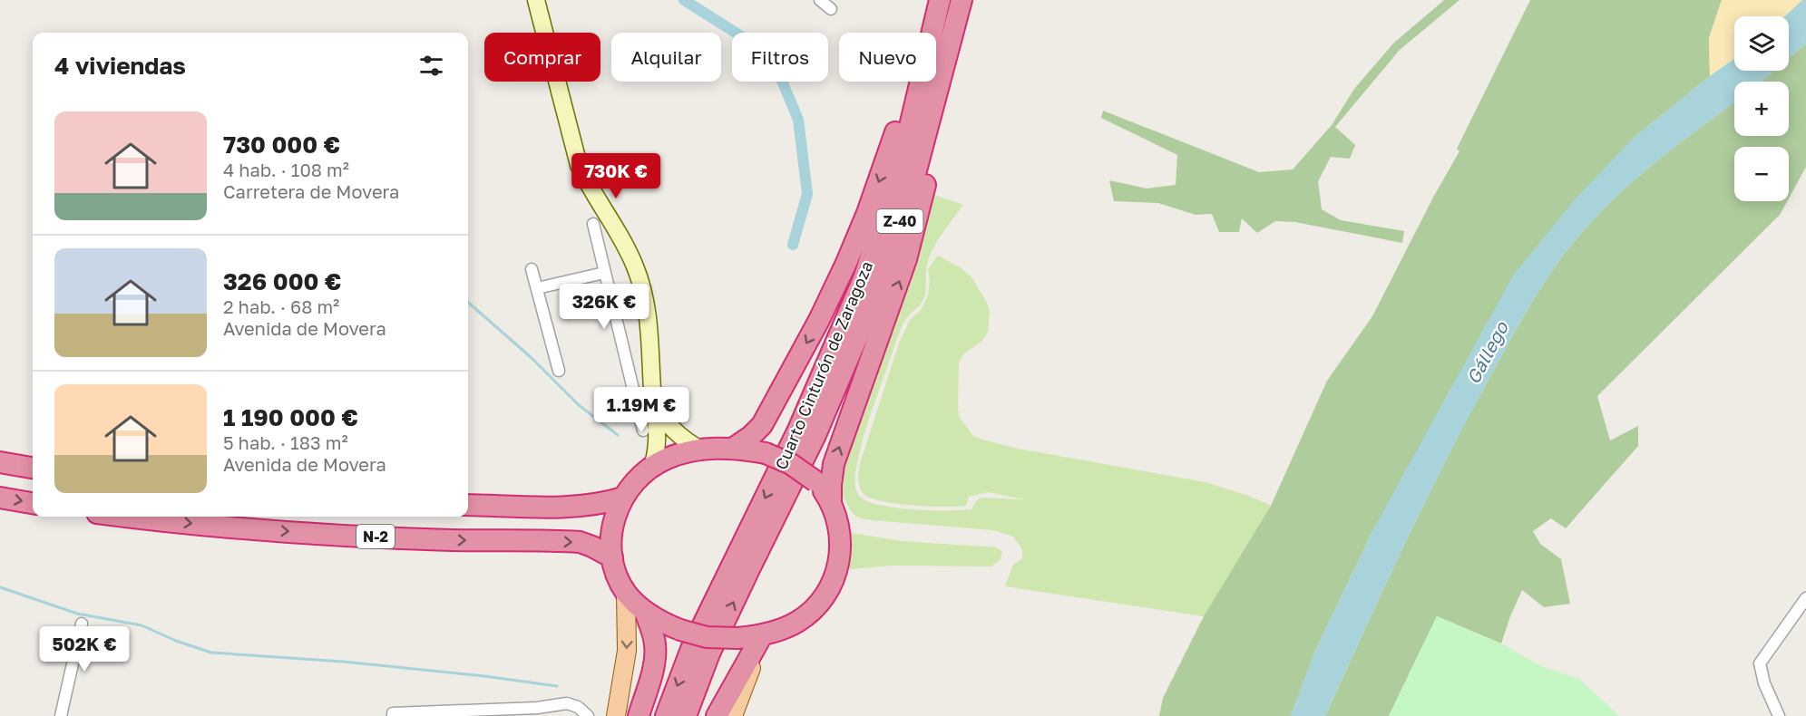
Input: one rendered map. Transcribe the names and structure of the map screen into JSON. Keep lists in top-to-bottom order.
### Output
{
  "streets": {
    "highway": ["Z-40", "Cuarto Cinturón de Zaragoza", "N-2"]
  },
  "water": ["Gállego"],
  "page": {
    "map_buttons": ["+", "−"],
    "chip": [
      "Comprar",
      "Alquilar",
      "Filtros",
      "Nuevo"
    ],
    "heading": "4 viviendas",
    "list": [
      {
        "name": "730 000 €",
        "note": "4 hab. · 108 m² · Carretera de Movera"
      },
      {
        "name": "326 000 €",
        "note": "2 hab. · 68 m² · Avenida de Movera"
      },
      {
        "name": "1 190 000 €",
        "note": "5 hab. · 183 m² · Avenida de Movera"
      }
    ],
    "price": [
      "730K €",
      "326K €",
      "1.19M €",
      "502K €"
    ]
  }
}
